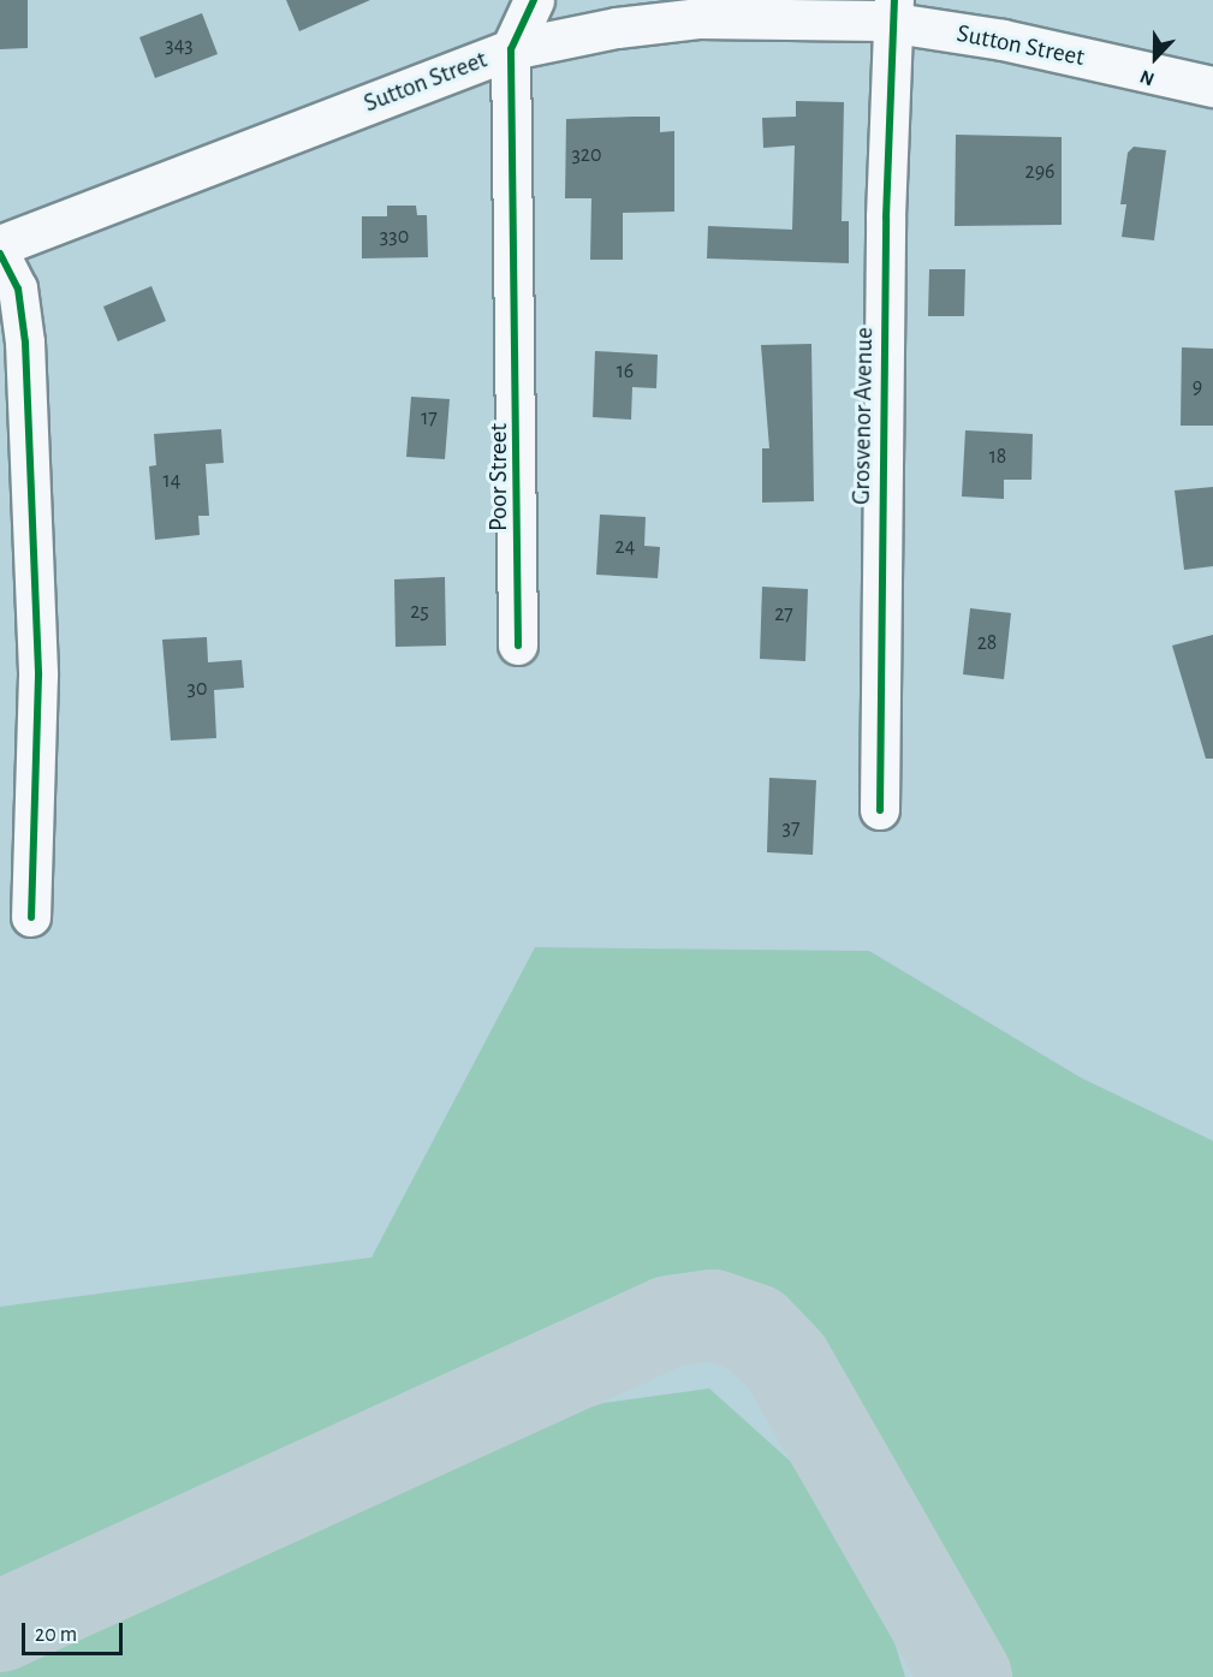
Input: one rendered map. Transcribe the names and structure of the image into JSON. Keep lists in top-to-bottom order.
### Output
{
  "streets": {
    "main road": ["Sutton Street"],
    "street": ["Grosvenor Avenue", "Poor Street"]
  },
  "crossings": [
    ["Sutton Street", "Grosvenor Avenue"],
    ["Sutton Street", "Poor Street"]
  ],
  "house_numbers": [
    "343",
    "320",
    "296",
    "330",
    "16",
    "9",
    "17",
    "18",
    "14",
    "24",
    "25",
    "27",
    "28",
    "30",
    "37"
  ],
  "scale_bar": "20 m",
  "north": "bottom"
}
